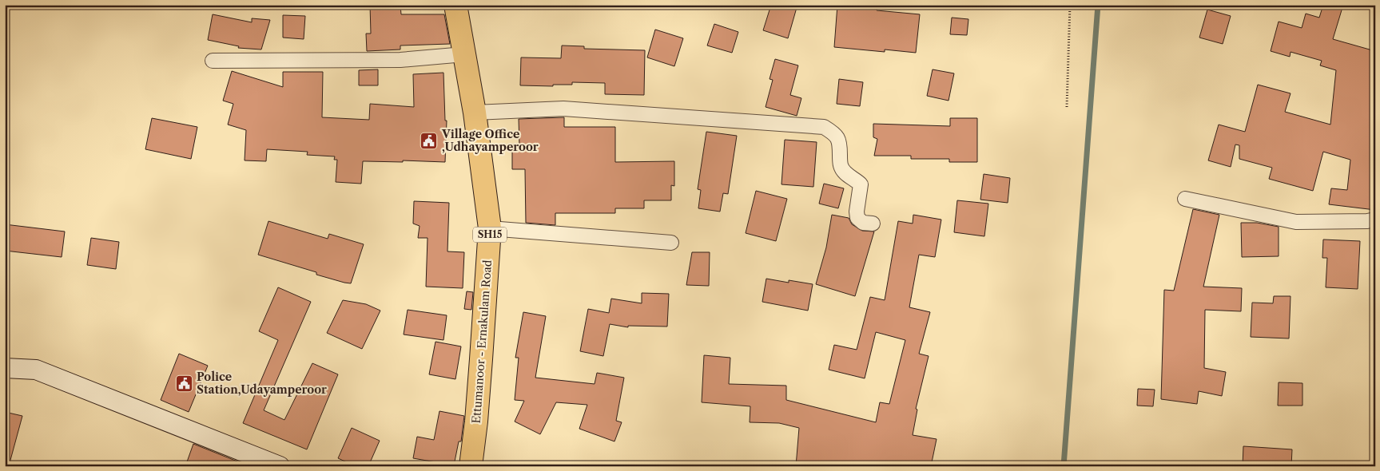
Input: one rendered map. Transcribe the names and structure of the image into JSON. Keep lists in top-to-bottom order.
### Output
{
  "streets": {
    "main road": ["SH15", "Ettumanoor - Ernakulam Road"]
  },
  "places": {
    "public building": ["Village Office ,Udhayamperoor", "Police Station,Udayamperoor"]
  }
}
